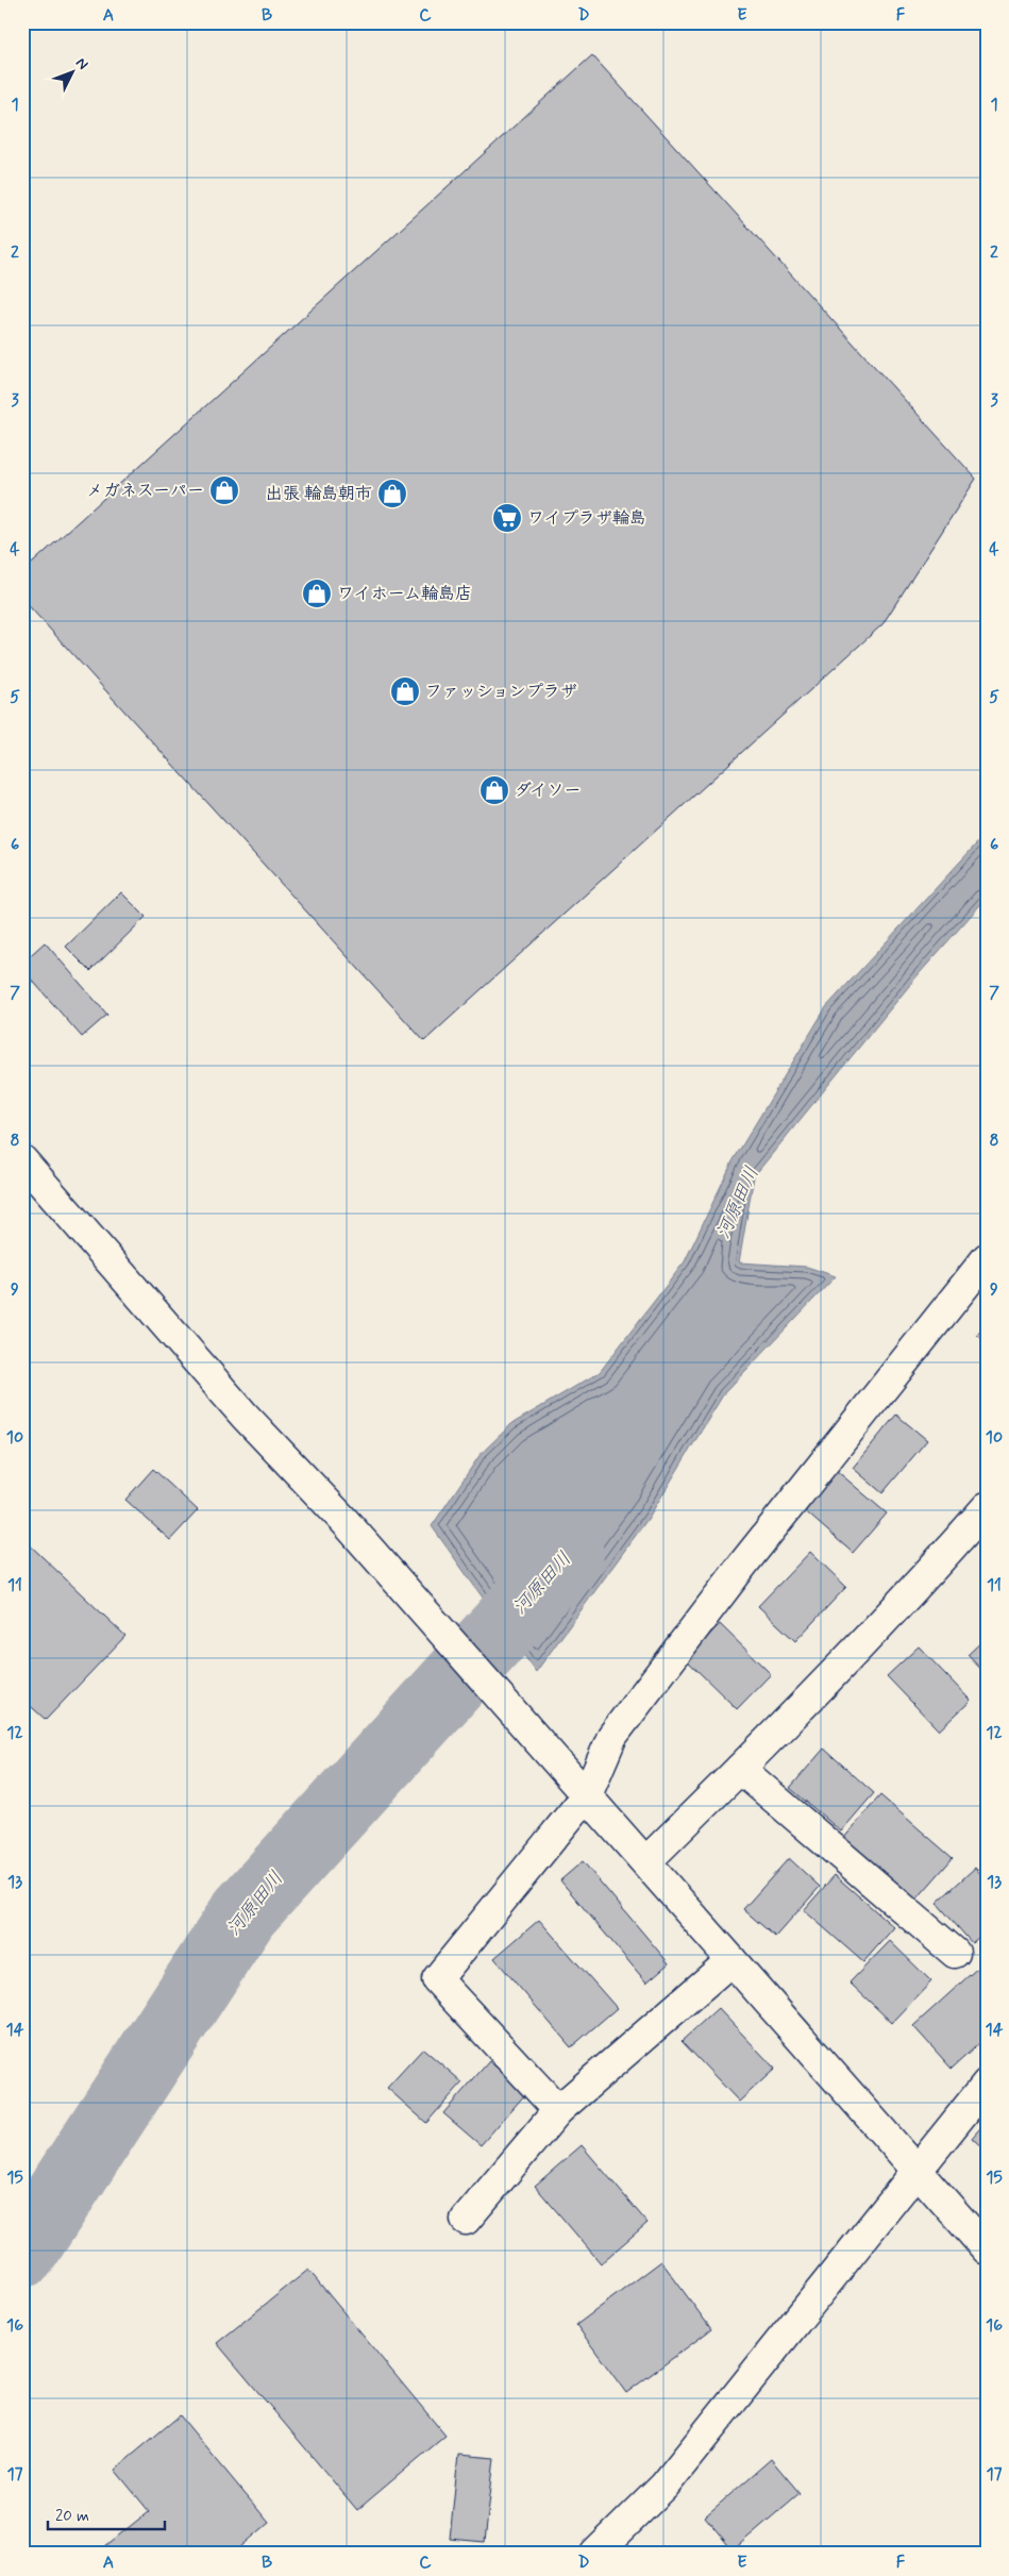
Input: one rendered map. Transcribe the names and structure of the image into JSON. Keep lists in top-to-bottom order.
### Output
{
  "water": ["河原田川"],
  "places": {
    "shop": [
      "メガネスーパー",
      "出張 輪島朝市",
      "ワイホーム輪島店",
      "ファッションプラザ",
      "ダイソー"
    ],
    "supermarket": ["ワイプラザ輪島"]
  },
  "scale_bar": "20 m",
  "north": "top right",
  "grid": {
    "columns": [
      "A",
      "B",
      "C",
      "D",
      "E",
      "F"
    ],
    "rows": [
      "1",
      "2",
      "3",
      "4",
      "5",
      "6",
      "7",
      "8",
      "9",
      "10",
      "11",
      "12",
      "13",
      "14",
      "15",
      "16",
      "17"
    ]
  }
}
